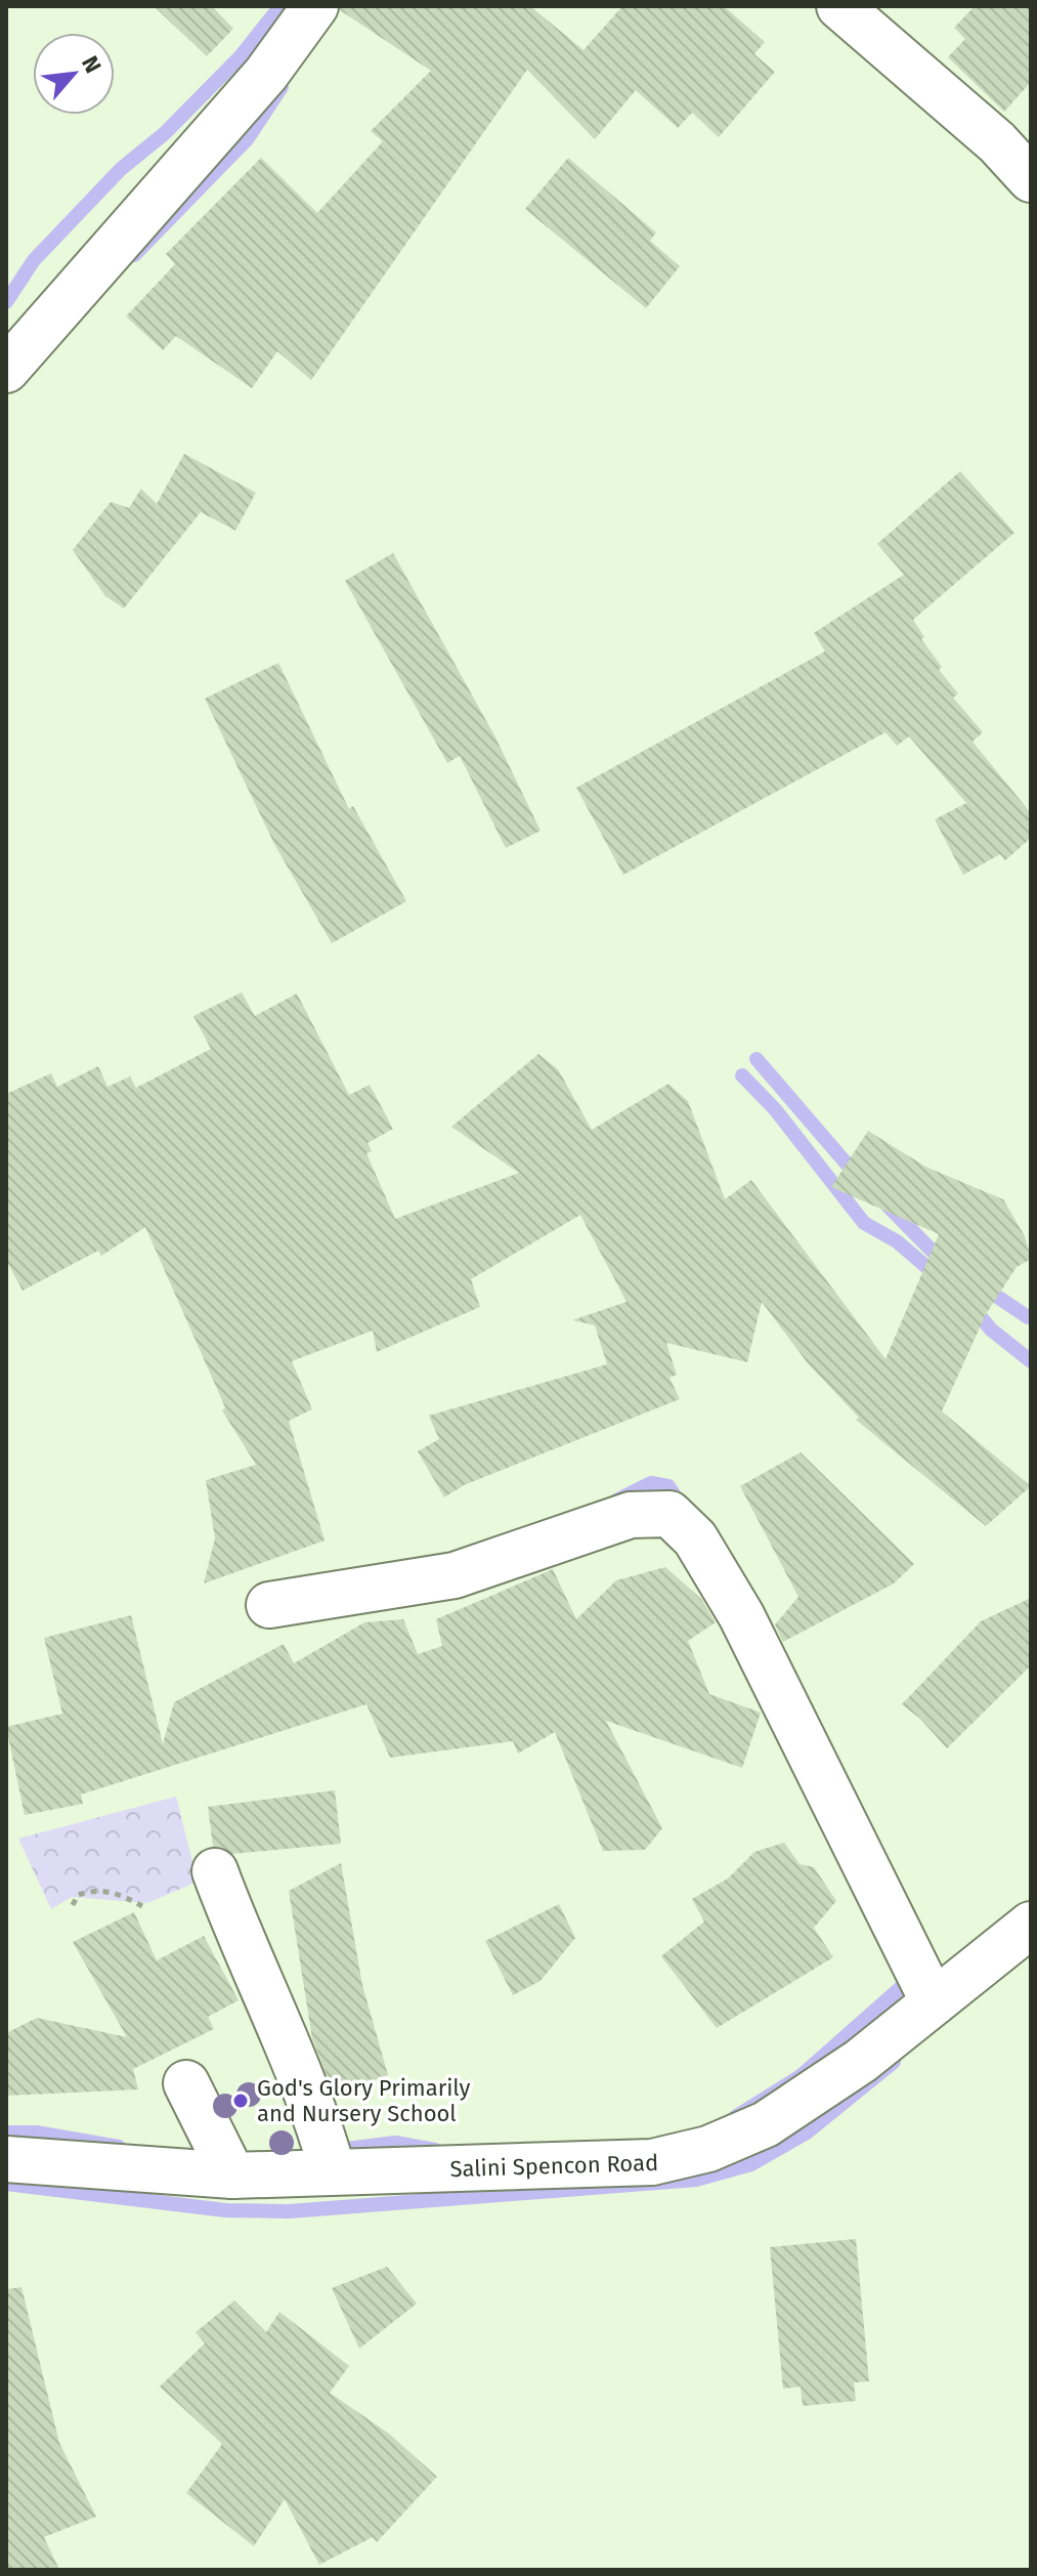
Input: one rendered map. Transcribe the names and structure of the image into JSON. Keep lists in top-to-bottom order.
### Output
{
  "streets": {
    "street": ["Salini Spencon Road"]
  },
  "places": ["God's Glory Primarily and Nursery School"],
  "north": "top right"
}
